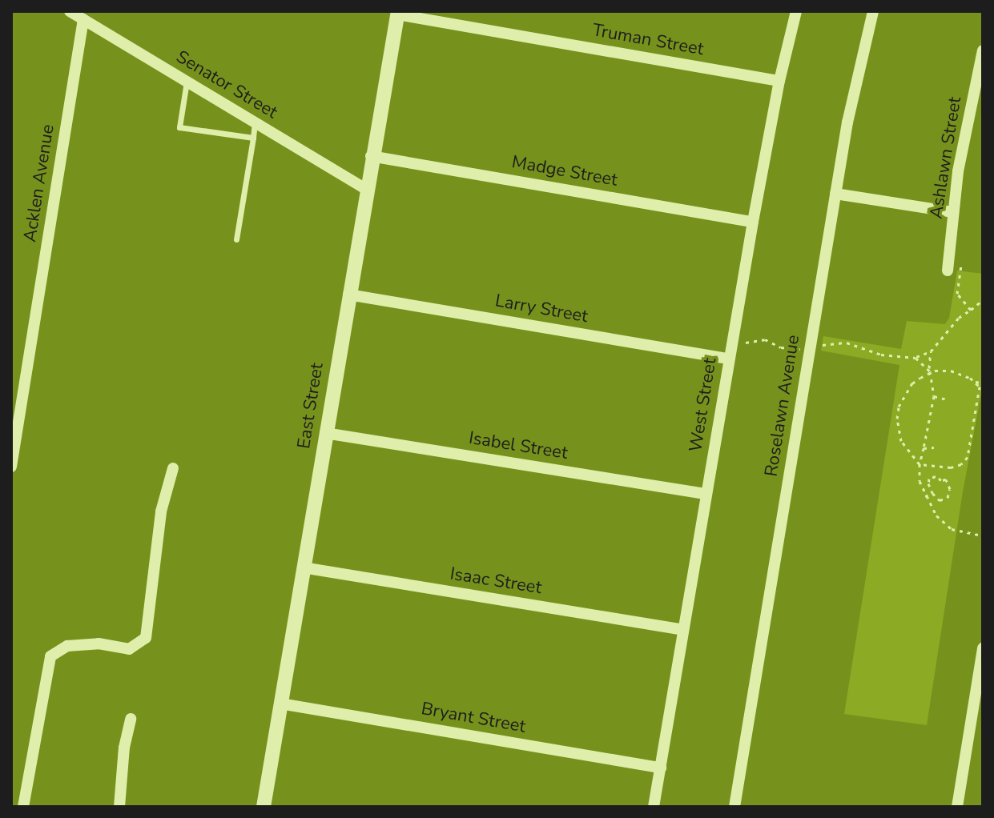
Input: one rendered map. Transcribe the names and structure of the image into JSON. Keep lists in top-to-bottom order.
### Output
{
  "streets": {
    "street": [
      "Truman Street",
      "Senator Street",
      "Ashlawn Street",
      "Madge Street",
      "Acklen Avenue",
      "Larry Street",
      "West Street",
      "East Street",
      "Roselawn Avenue",
      "Isabel Street",
      "Isaac Street",
      "Bryant Street"
    ]
  },
  "crossings": [
    ["Truman Street", "West Street"],
    ["Truman Street", "East Street"],
    ["Senator Street", "Acklen Avenue"],
    ["Senator Street", "East Street"],
    ["Madge Street", "West Street"],
    ["Madge Street", "East Street"],
    ["Larry Street", "West Street"],
    ["Larry Street", "East Street"],
    ["West Street", "Isabel Street"],
    ["West Street", "Isaac Street"],
    ["West Street", "Bryant Street"],
    ["East Street", "Isabel Street"],
    ["East Street", "Isaac Street"],
    ["East Street", "Bryant Street"]
  ]
}
